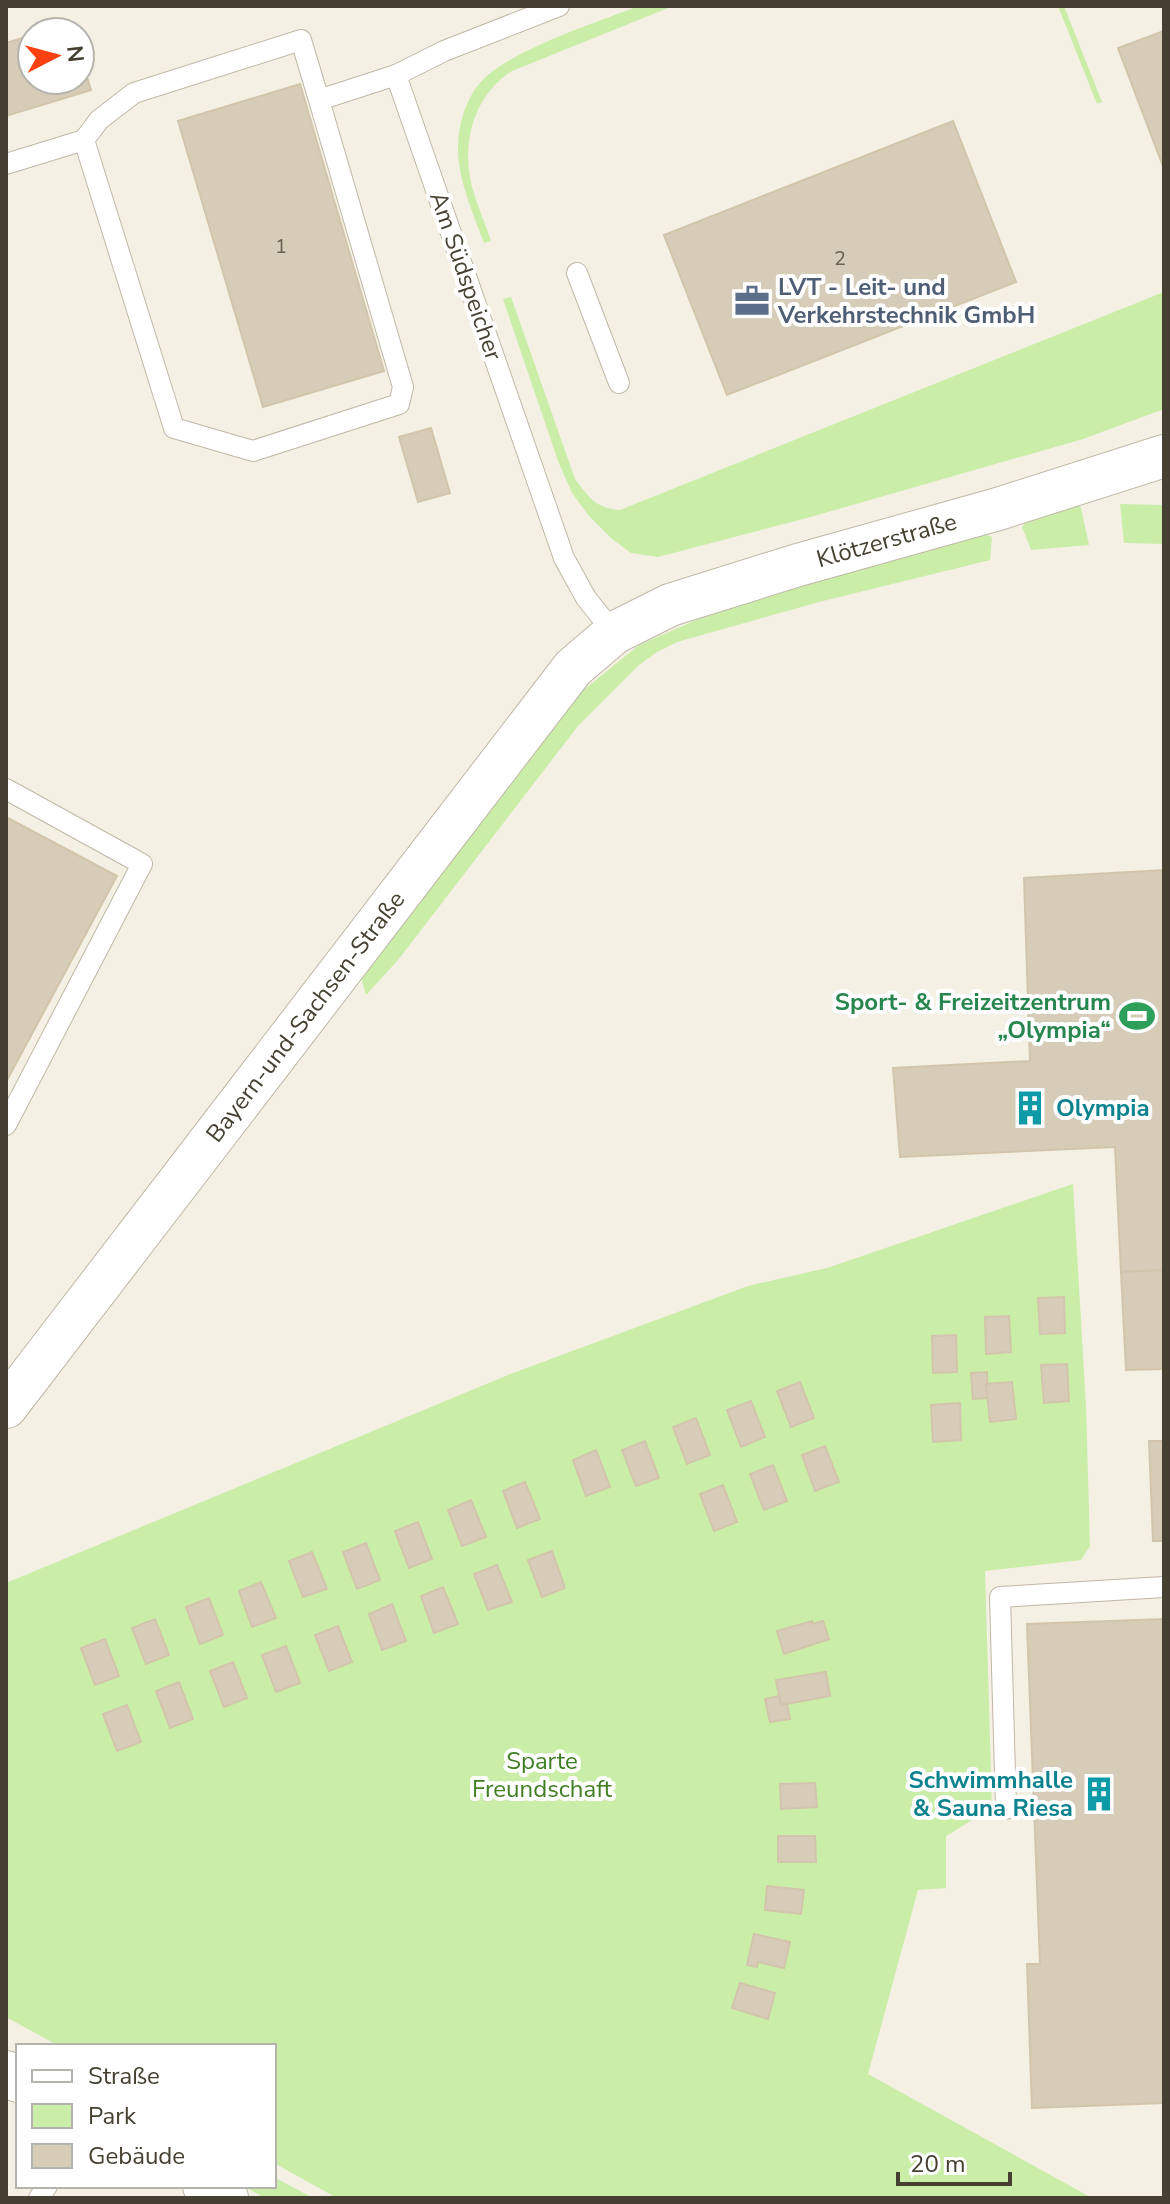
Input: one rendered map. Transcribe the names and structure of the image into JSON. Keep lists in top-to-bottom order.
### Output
{
  "streets": {
    "street": ["Klötzerstraße", "Bayern-und-Sachsen-Straße"],
    "lane": ["Am Südspeicher"]
  },
  "crossings": [
    ["Am Südspeicher", "Klötzerstraße"],
    ["Am Südspeicher", "Bayern-und-Sachsen-Straße"],
    ["Klötzerstraße", "Bayern-und-Sachsen-Straße"]
  ],
  "parks": ["Sparte Freundschaft"],
  "places": {
    "office": ["LVT - Leit- und Verkehrstechnik GmbH"],
    "sports": ["Sport- & Freizeitzentrum „Olympia“"],
    "building": ["Olympia", "Schwimmhalle & Sauna Riesa"]
  },
  "house_numbers": ["1", "2"],
  "legend": ["Straße", "Park", "Gebäude"],
  "scale_bar": "20 m",
  "north": "right"
}
